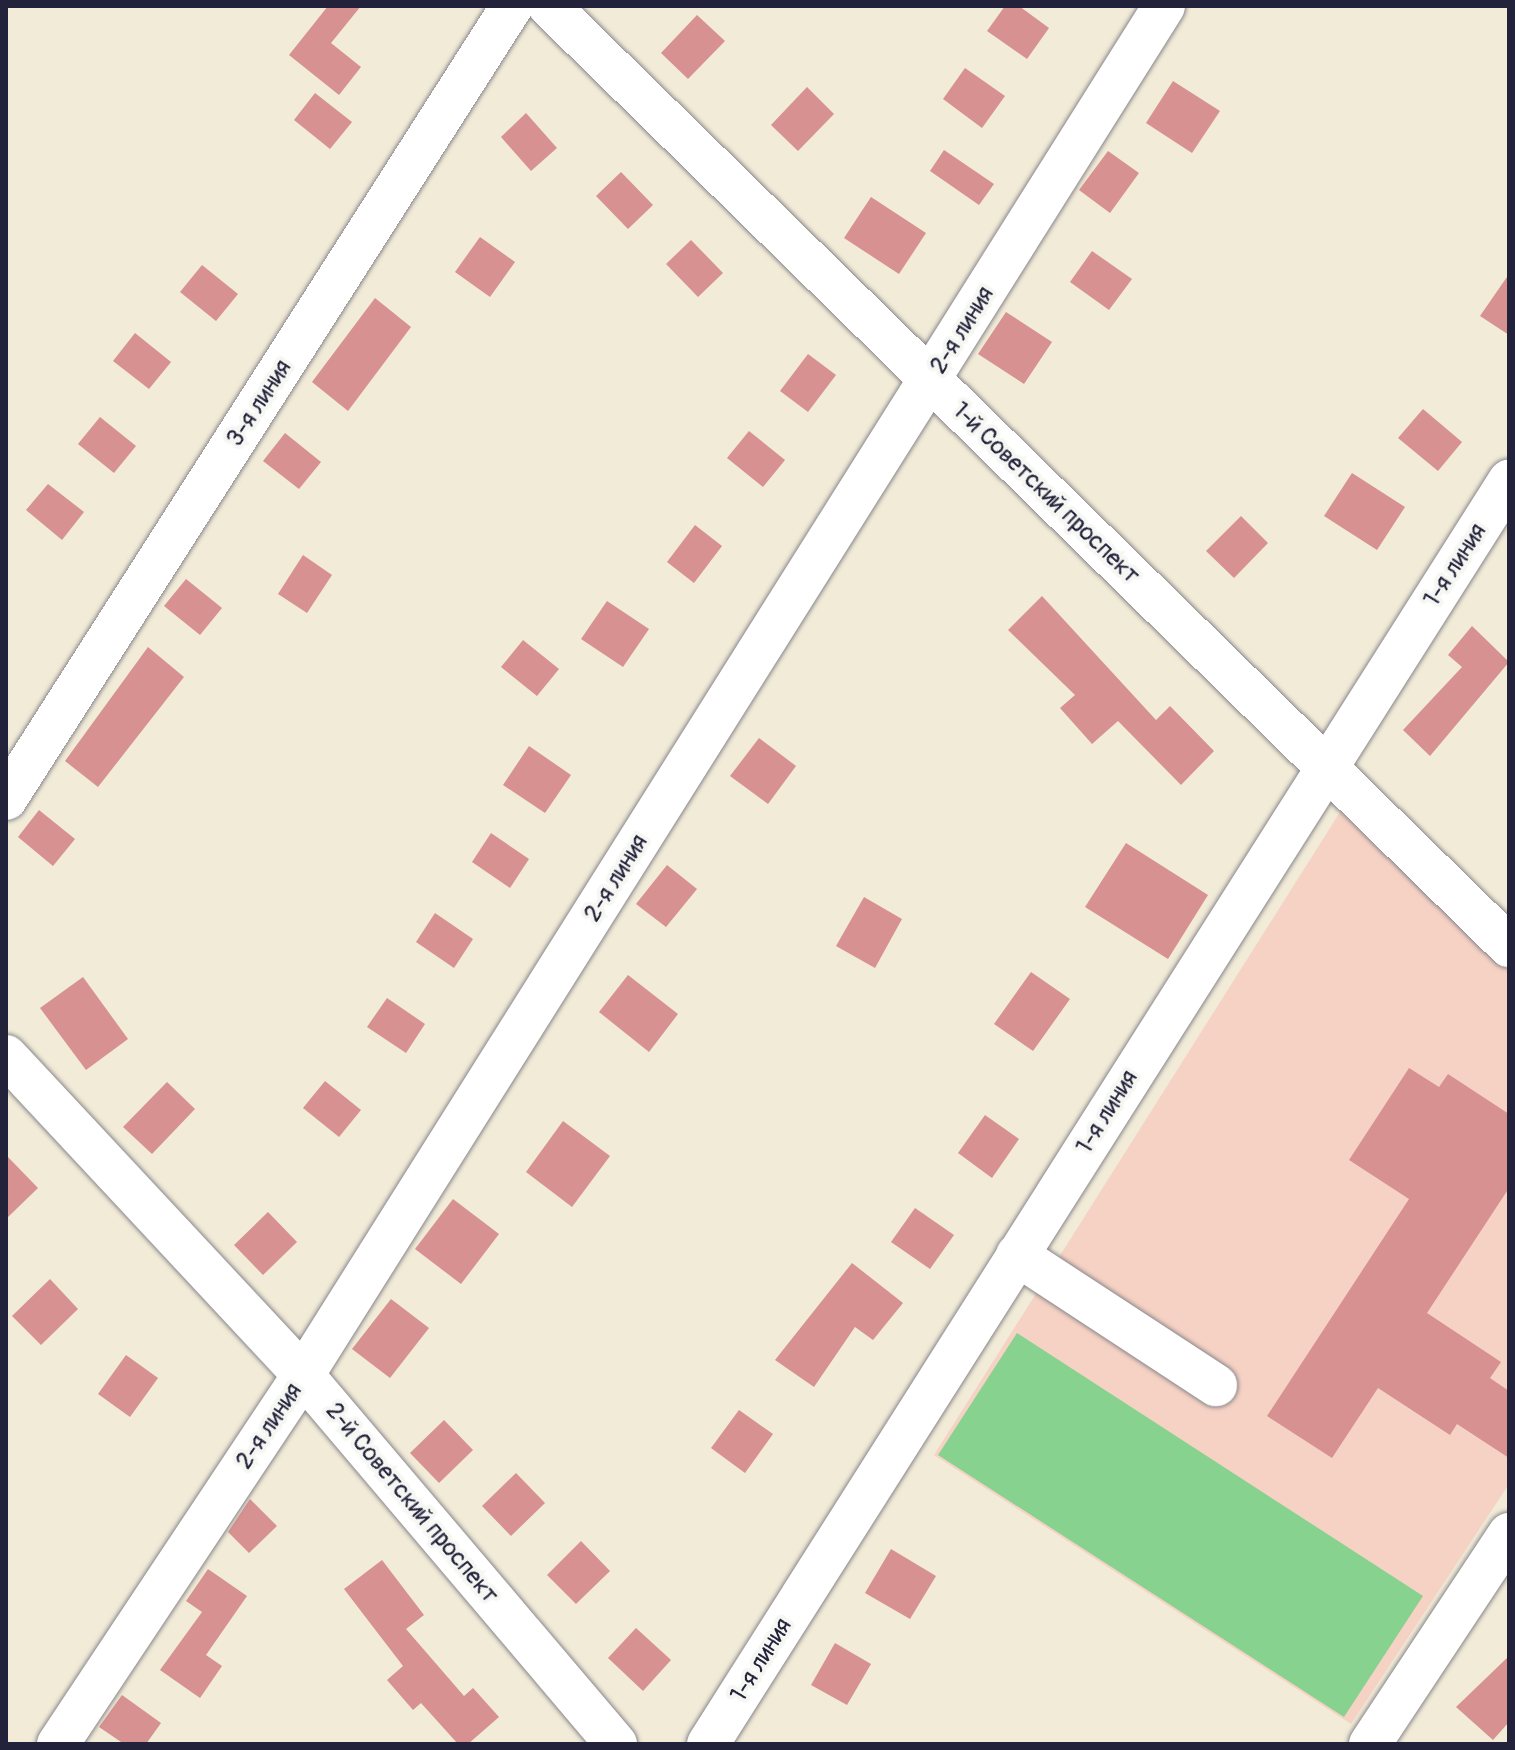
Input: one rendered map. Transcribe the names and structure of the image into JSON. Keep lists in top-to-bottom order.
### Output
{
  "streets": {
    "street": [
      "2-я линия",
      "3-я линия",
      "1-й Советский проспект",
      "1-я линия",
      "2-й Советский проспект"
    ]
  },
  "crossings": [
    ["2-я линия", "1-й Советский проспект"],
    ["2-я линия", "2-й Советский проспект"],
    ["1-й Советский проспект", "1-я линия"]
  ]
}
